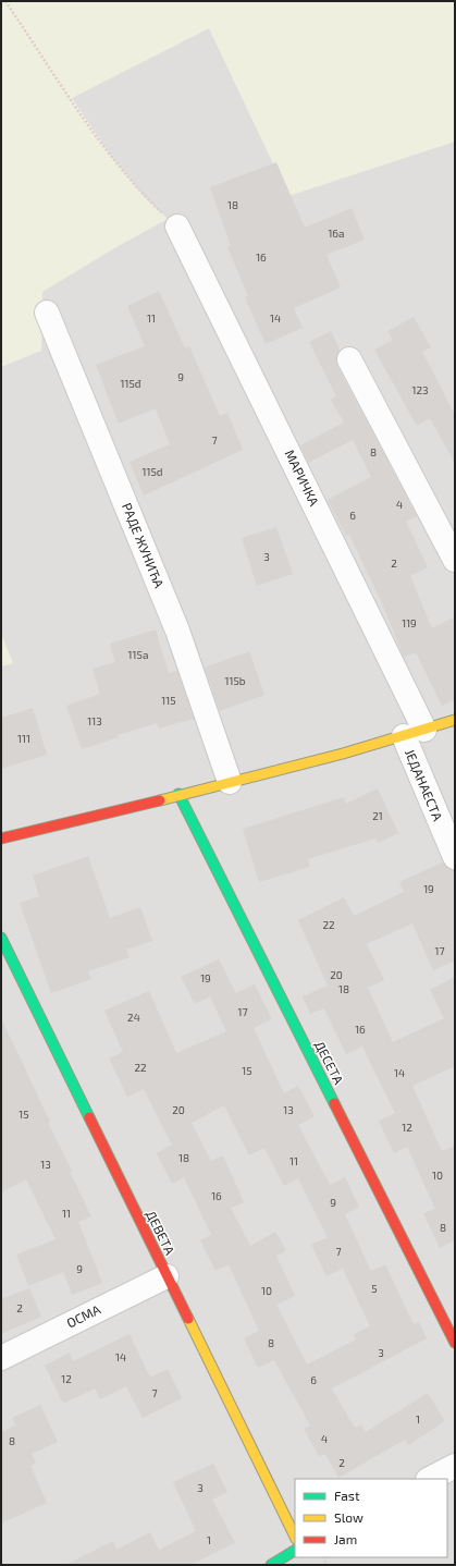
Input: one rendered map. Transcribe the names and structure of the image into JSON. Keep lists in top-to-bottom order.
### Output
{
  "streets": {
    "street": [
      "МАРИЧКА",
      "РАДЕ ЖУНИЋА",
      "ЈЕДАНАЕСТА",
      "ДЕСЕТА",
      "ДЕВЕТА",
      "ОСМА"
    ]
  },
  "crossings": [
    ["МАРИЧКА", "ЈЕДАНАЕСТА"],
    ["ДЕВЕТА", "ОСМА"]
  ],
  "house_numbers": [
    "18",
    "16a",
    "16",
    "11",
    "14",
    "9",
    "115đ",
    "123",
    "7",
    "8",
    "115d",
    "4",
    "6",
    "3",
    "2",
    "119",
    "115a",
    "115b",
    "115",
    "113",
    "111",
    "21",
    "19",
    "22",
    "17",
    "20",
    "19",
    "18",
    "17",
    "24",
    "16",
    "22",
    "15",
    "14",
    "20",
    "13",
    "15",
    "12",
    "18",
    "11",
    "13",
    "10",
    "16",
    "9",
    "11",
    "8",
    "7",
    "9",
    "5",
    "10",
    "2",
    "8",
    "3",
    "14",
    "12",
    "6",
    "7",
    "1",
    "4",
    "8",
    "2",
    "3",
    "1"
  ],
  "legend": ["Fast", "Slow", "Jam"]
}
